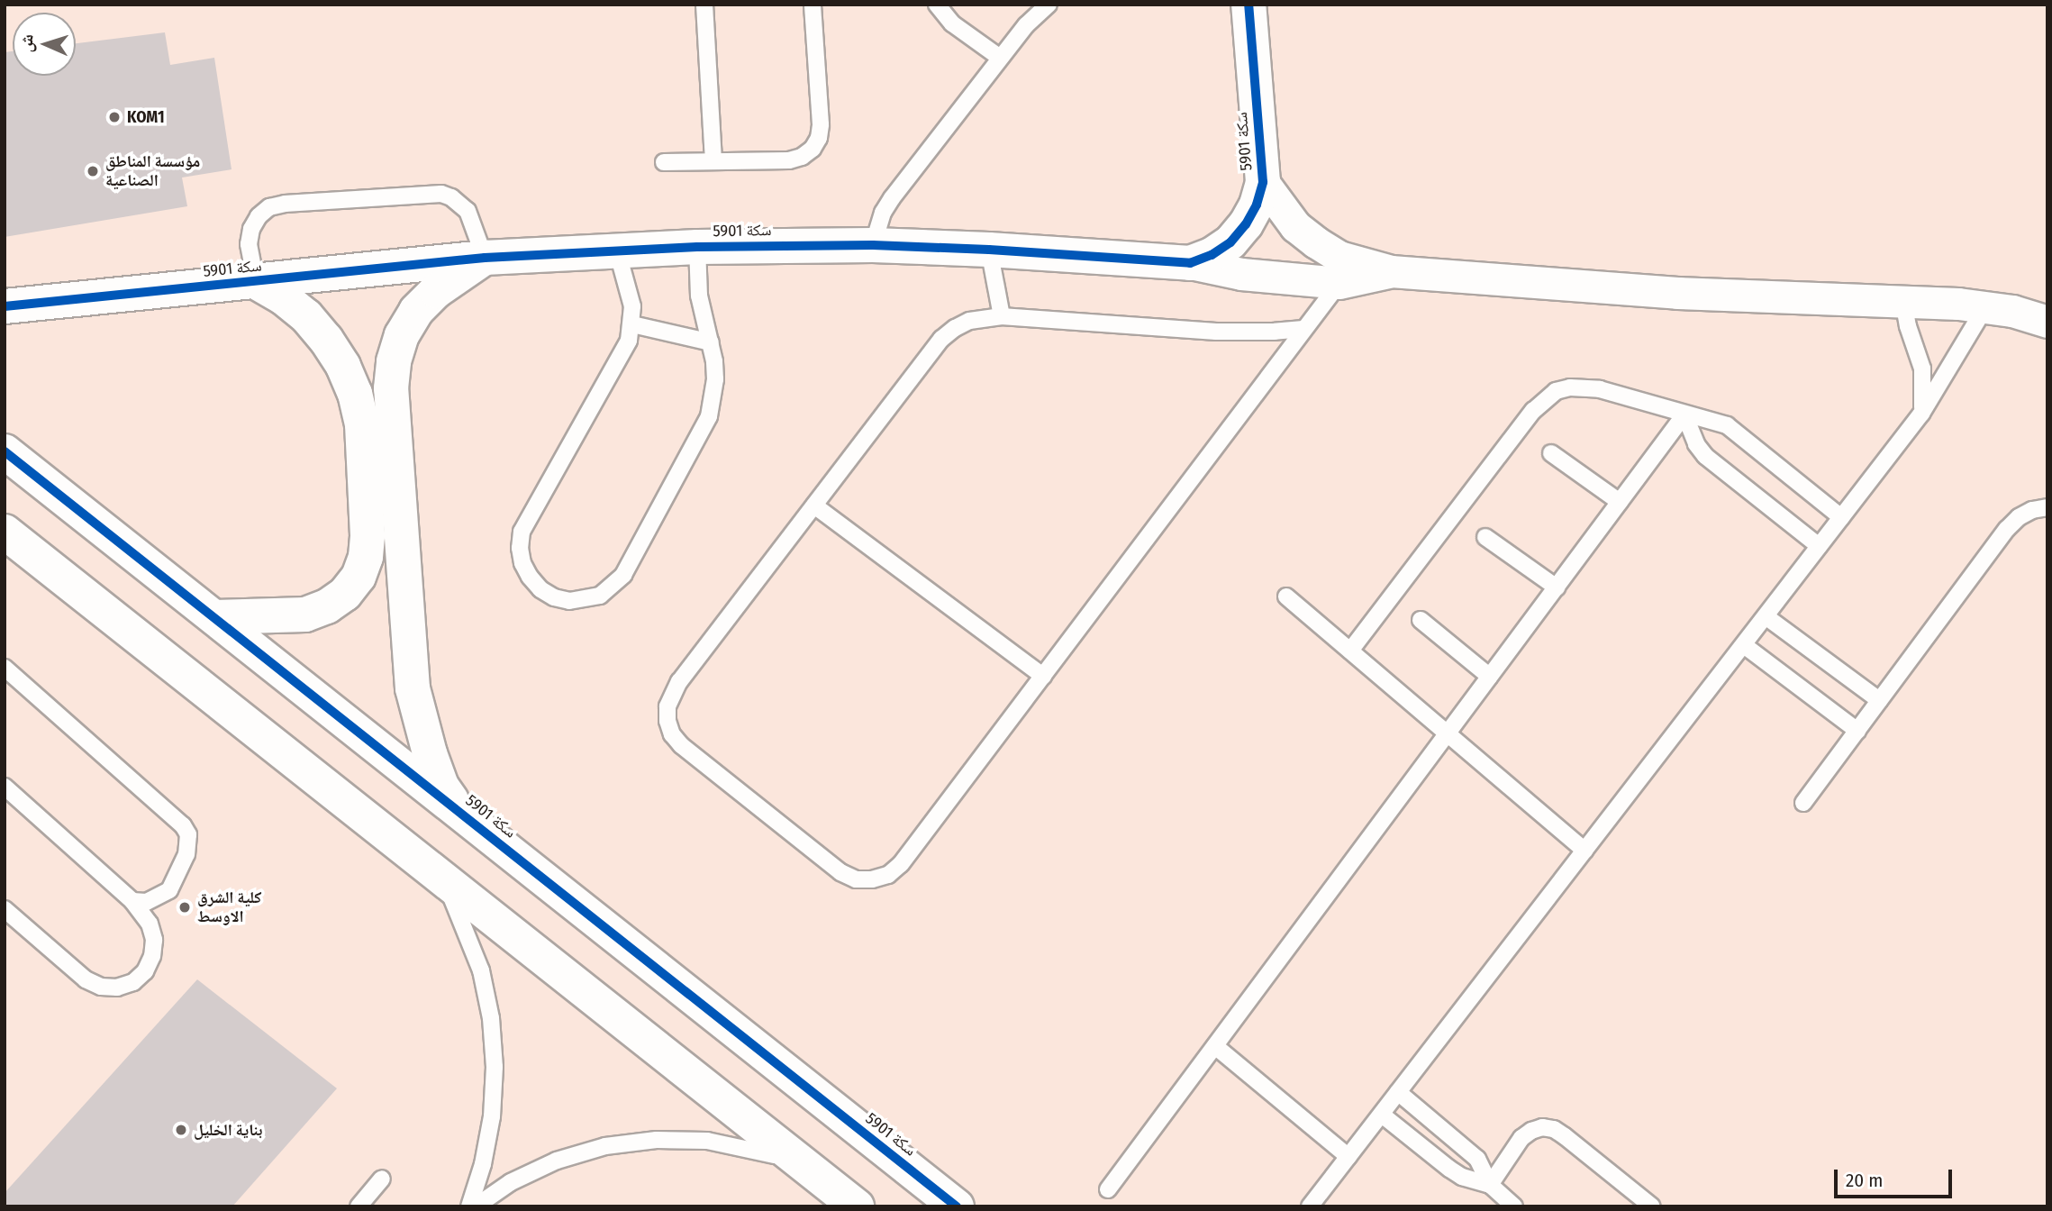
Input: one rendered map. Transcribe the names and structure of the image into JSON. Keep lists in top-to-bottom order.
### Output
{
  "streets": {
    "street": ["سكة 5901"]
  },
  "places": [
    "KOM1",
    "مؤسسة المناطق الصناعية",
    "كلية الشرق الاوسط",
    "بناية الخليل"
  ],
  "scale_bar": "20 m",
  "north": "left"
}
